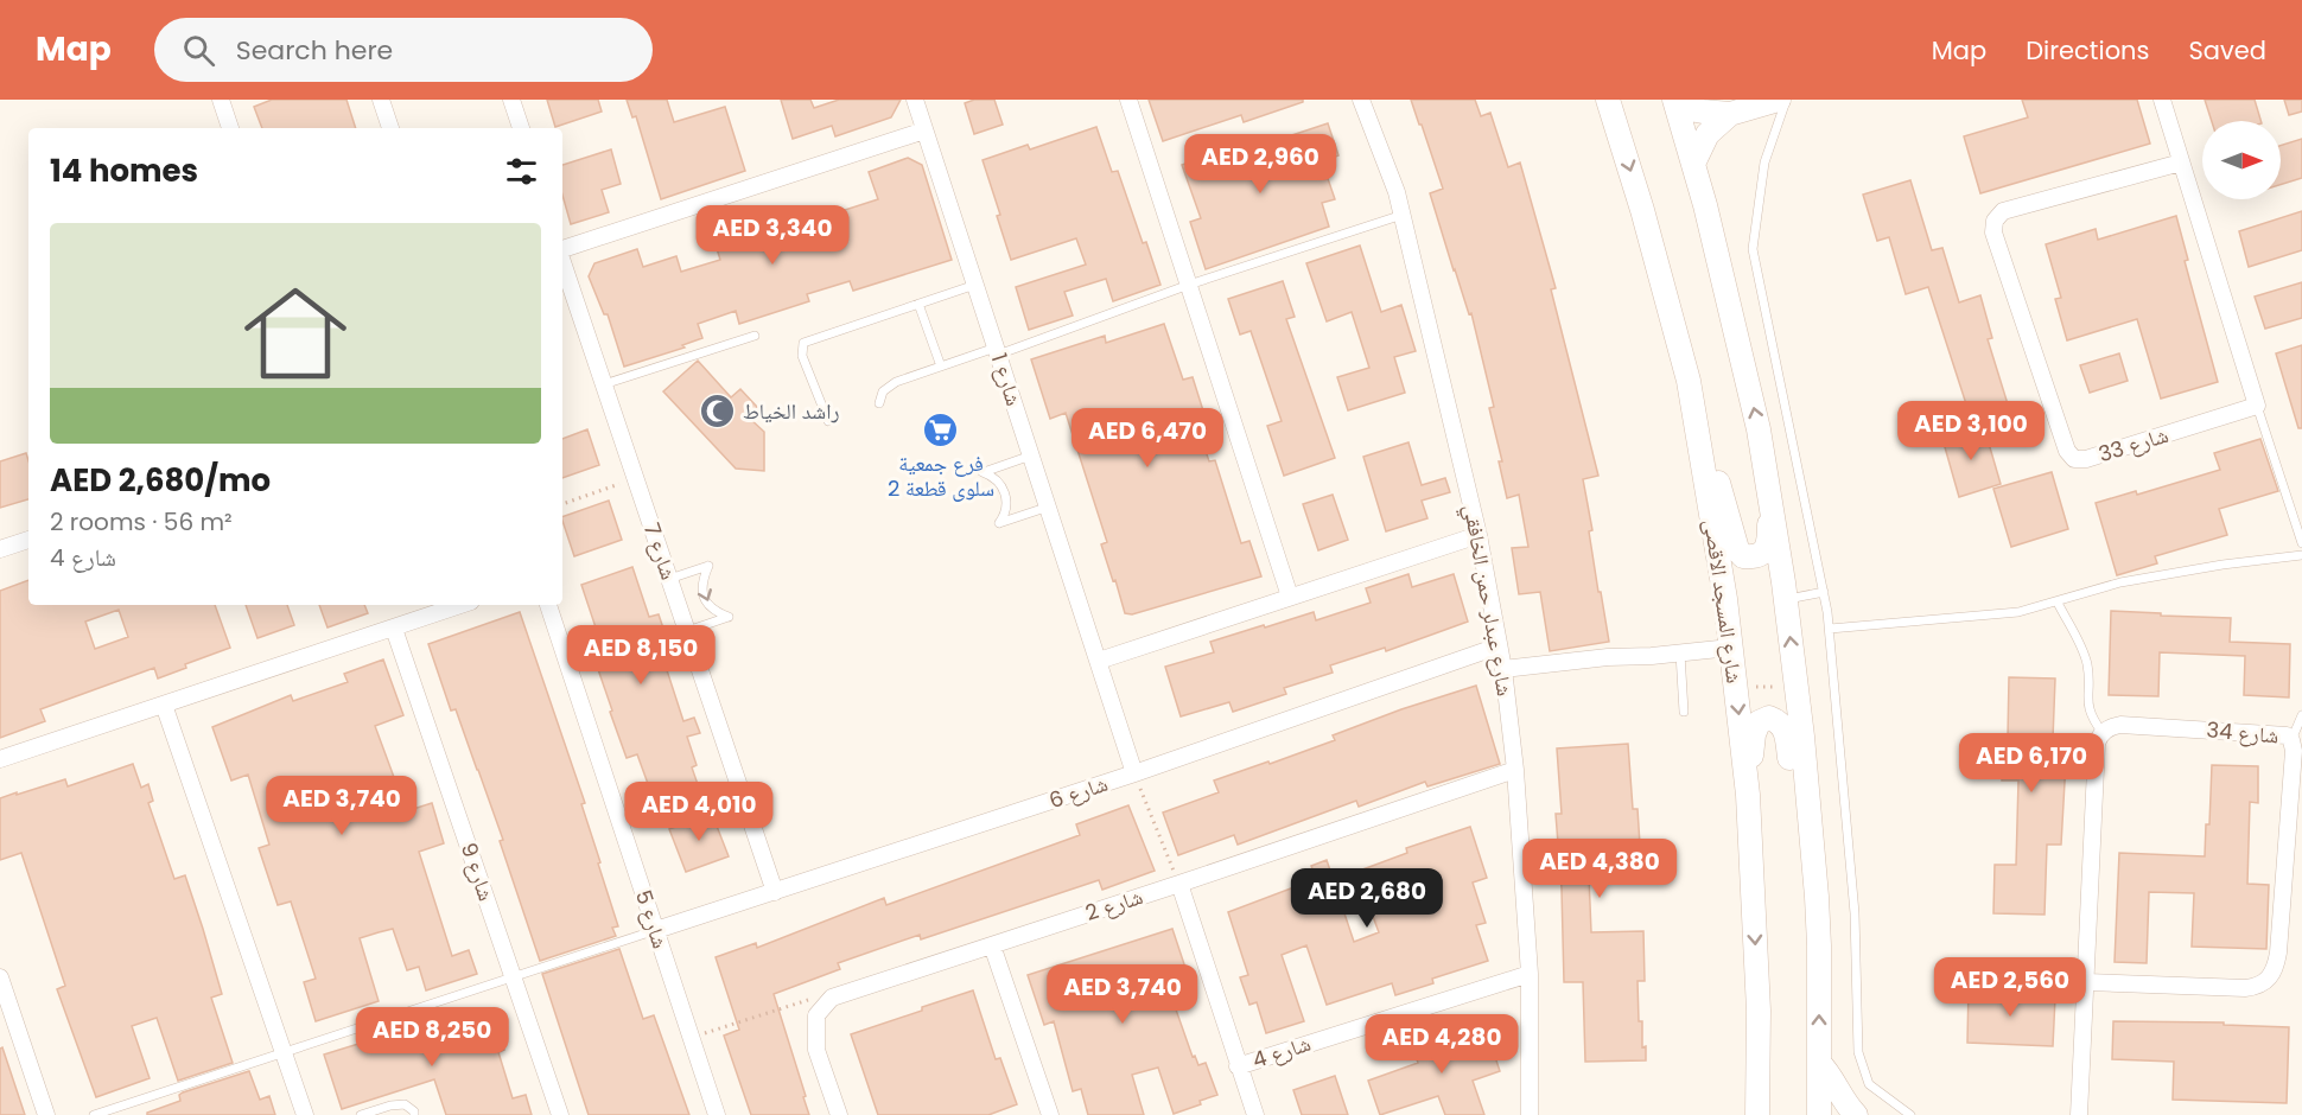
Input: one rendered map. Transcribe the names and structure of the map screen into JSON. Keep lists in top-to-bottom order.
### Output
{
  "streets": {
    "main road": ["شارع المسجد الاقصى"],
    "street": [
      "شارع 1",
      "شارع 33",
      "شارع 7",
      "شارع عبدلر حمن الخافقي",
      "شارع 34",
      "شارع 6",
      "شارع 9",
      "شارع 2",
      "شارع 5",
      "شارع 4"
    ]
  },
  "crossings": [
    ["شارع 1", "شارع 7"],
    ["شارع 1", "شارع 6"],
    ["شارع 7", "شارع 6"],
    ["شارع عبدلر حمن الخافقي", "شارع 6"],
    ["شارع عبدلر حمن الخافقي", "شارع 2"],
    ["شارع عبدلر حمن الخافقي", "شارع 4"],
    ["شارع 6", "شارع 5"],
    ["شارع 2", "شارع 4"]
  ],
  "places": {
    "mosque": ["راشد الخياط"],
    "supermarket": ["فرع جمعية سلوى قطعة 2"]
  },
  "north": "right",
  "page": {
    "header": "Map",
    "search": "Search here",
    "nav": ["Map", "Directions", "Saved"],
    "heading": "14 homes",
    "price": [
      "AED 2,960",
      "AED 3,340",
      "AED 3,100",
      "AED 6,470",
      "AED 8,150",
      "AED 6,170",
      "AED 3,740",
      "AED 4,010",
      "AED 4,380",
      "AED 2,680",
      "AED 2,560",
      "AED 3,740",
      "AED 8,250",
      "AED 4,280"
    ],
    "list": [
      {
        "name": "AED 2,680/mo",
        "note": "2 rooms · 56 m² · شارع 4"
      }
    ]
  }
}
